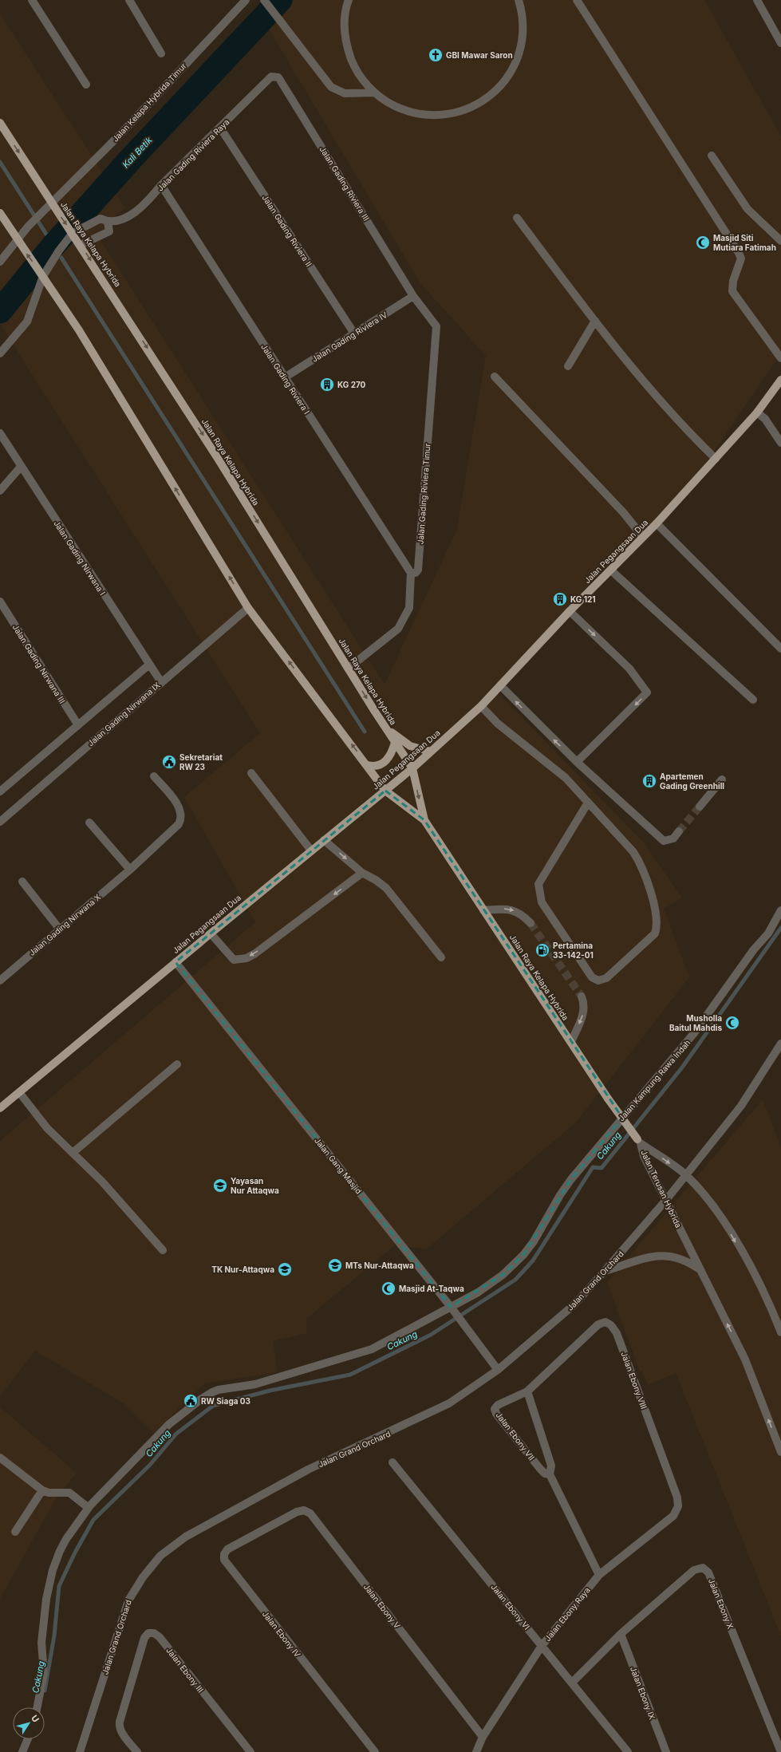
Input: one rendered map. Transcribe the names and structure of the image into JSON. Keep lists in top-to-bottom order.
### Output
{
  "streets": {
    "main road": ["Jalan Raya Kelapa Hybrida", "Jalan Pegangsaan Dua"],
    "street": [
      "Jalan Kelapa Hybrida Timur",
      "Jalan Gading Riviera Raya",
      "Jalan Gading Riviera III",
      "Jalan Gading Riviera II",
      "Jalan Gading Riviera IV",
      "Jalan Gading Riviera I",
      "Jalan Gading Riviera Timur",
      "Jalan Gading Nirwana I",
      "Jalan Gading Nirwana III",
      "Jalan Gading Nirwana IX",
      "Jalan Gading Nirwana X",
      "Jalan Kampung Rawa Indah",
      "Jalan Gang Masjid",
      "Jalan Terusan Hybrida",
      "Jalan Grand Orchard",
      "Jalan Ebony VIII",
      "Jalan Ebony VII",
      "Jalan Ebony X",
      "Jalan Ebony V",
      "Jalan Ebony VI",
      "Jalan Ebony Raya",
      "Jalan Ebony IV",
      "Jalan Ebony III",
      "Jalan Ebony IX"
    ]
  },
  "crossings": [
    ["Jalan Kelapa Hybrida Timur", "Jalan Raya Kelapa Hybrida"],
    ["Jalan Gading Riviera Raya", "Jalan Gading Riviera III"],
    ["Jalan Gading Riviera Raya", "Jalan Gading Riviera II"],
    ["Jalan Gading Riviera Raya", "Jalan Raya Kelapa Hybrida"],
    ["Jalan Gading Riviera Raya", "Jalan Gading Riviera I"],
    ["Jalan Gading Riviera III", "Jalan Gading Riviera IV"],
    ["Jalan Gading Riviera III", "Jalan Gading Riviera Timur"],
    ["Jalan Gading Riviera II", "Jalan Gading Riviera IV"],
    ["Jalan Raya Kelapa Hybrida", "Jalan Pegangsaan Dua"],
    ["Jalan Raya Kelapa Hybrida", "Jalan Gading Nirwana IX"],
    ["Jalan Raya Kelapa Hybrida", "Jalan Terusan Hybrida"],
    ["Jalan Gading Riviera IV", "Jalan Gading Riviera I"],
    ["Jalan Gading Riviera IV", "Jalan Gading Riviera Timur"],
    ["Jalan Gading Riviera I", "Jalan Gading Riviera Timur"],
    ["Jalan Pegangsaan Dua", "Jalan Gang Masjid"],
    ["Jalan Gading Nirwana I", "Jalan Gading Nirwana IX"],
    ["Jalan Kampung Rawa Indah", "Jalan Gang Masjid"],
    ["Jalan Gang Masjid", "Jalan Grand Orchard"],
    ["Jalan Terusan Hybrida", "Jalan Grand Orchard"],
    ["Jalan Ebony VIII", "Jalan Ebony VII"],
    ["Jalan Ebony VIII", "Jalan Ebony Raya"],
    ["Jalan Ebony VII", "Jalan Ebony Raya"],
    ["Jalan Ebony X", "Jalan Ebony VI"],
    ["Jalan Ebony X", "Jalan Ebony IX"],
    ["Jalan Ebony V", "Jalan Ebony Raya"],
    ["Jalan Ebony V", "Jalan Ebony IV"],
    ["Jalan Ebony VI", "Jalan Ebony Raya"]
  ],
  "water": ["Kali Betik", "Cakung"],
  "places": {
    "church": ["GBI Mawar Saron"],
    "mosque": ["Masjid Siti Mutiara Fatimah", "Musholla Baitul Mahdis", "Masjid At-Taqwa"],
    "building": ["KG 270", "KG 121", "Apartemen Gading Greenhill"],
    "public building": ["Sekretariat RW 23", "RW Siaga 03"],
    "fuel station": ["Pertamina 33-142-01"],
    "school or university": ["Yayasan Nur Attaqwa", "MTs Nur-Attaqwa", "TK Nur-Attaqwa"]
  },
  "north": "top right"
}
